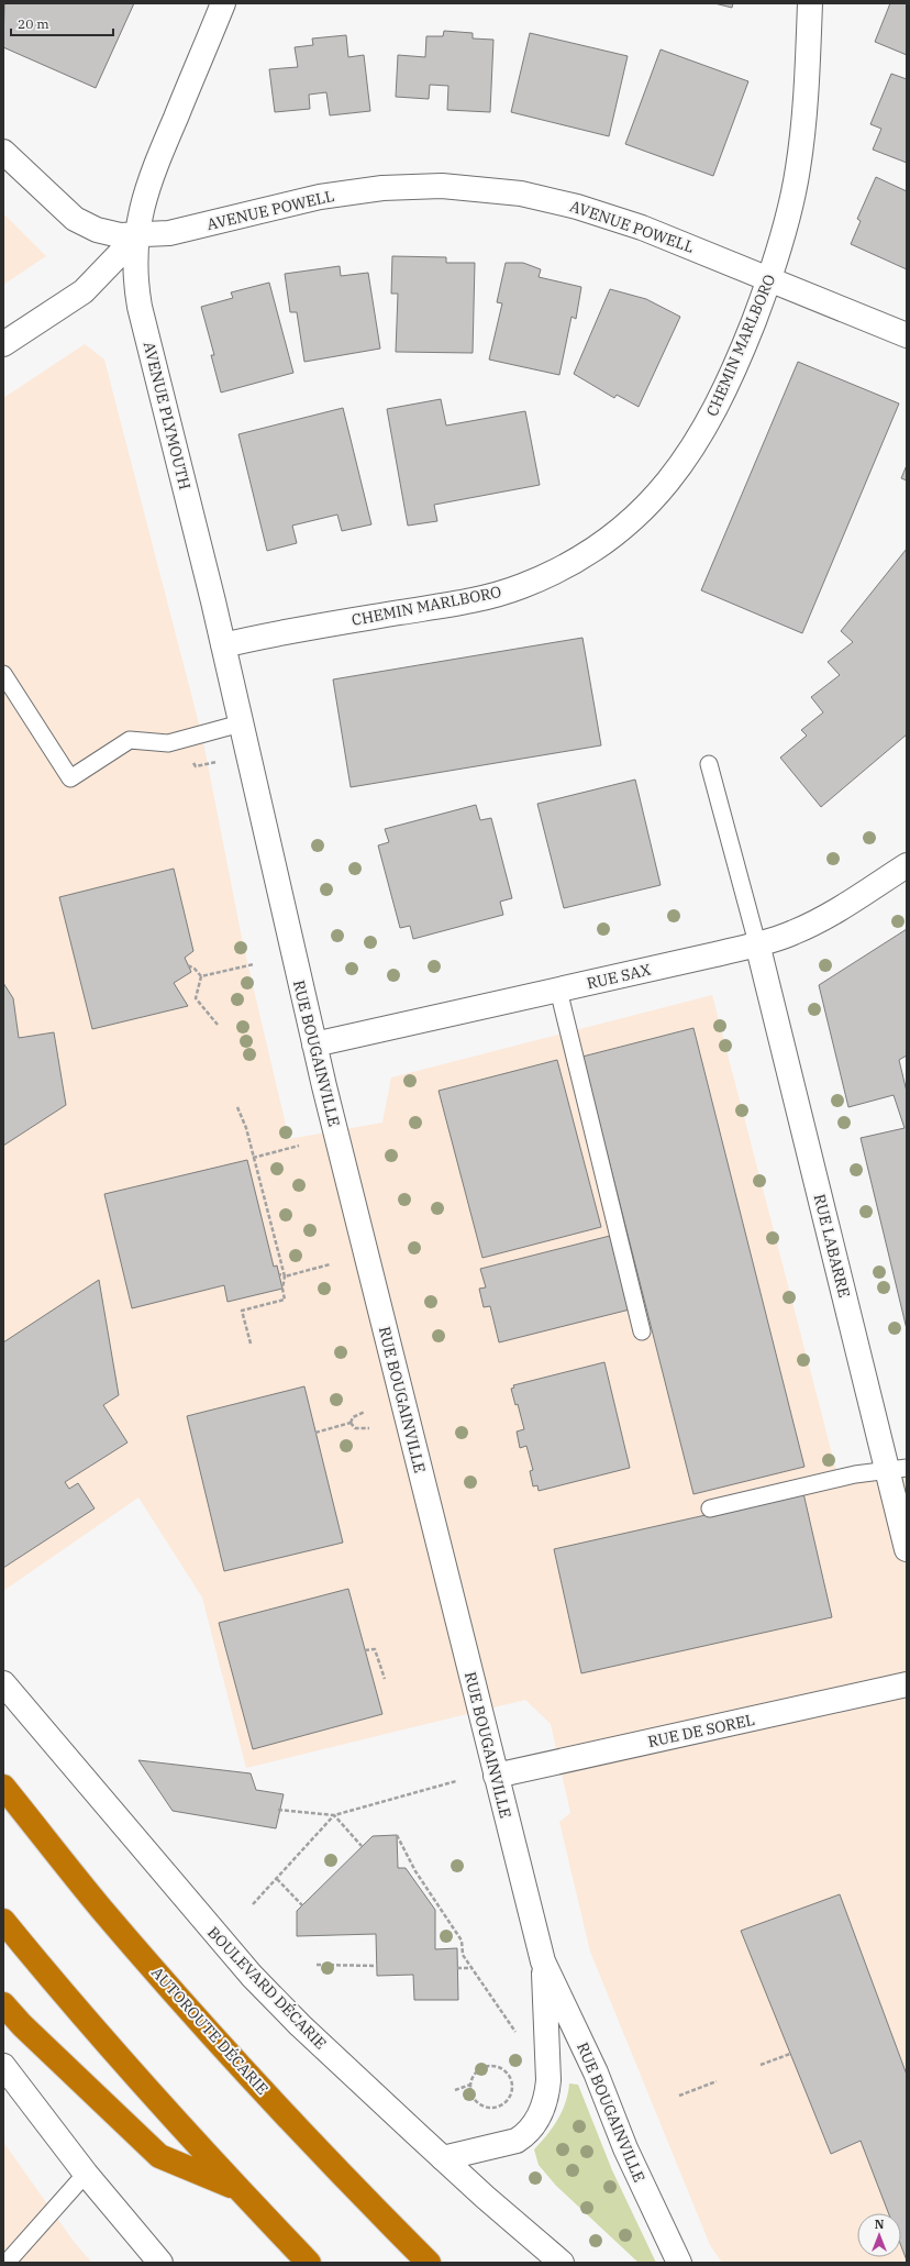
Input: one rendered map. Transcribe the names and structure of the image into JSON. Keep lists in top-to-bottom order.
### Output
{
  "streets": {
    "highway": ["AUTOROUTE DÉCARIE"],
    "street": [
      "AVENUE POWELL",
      "CHEMIN MARLBORO",
      "AVENUE PLYMOUTH",
      "RUE SAX",
      "RUE BOUGAINVILLE",
      "RUE LABARRE",
      "RUE DE SOREL",
      "BOULEVARD DÉCARIE"
    ]
  },
  "crossings": [
    ["AVENUE POWELL", "CHEMIN MARLBORO"],
    ["AVENUE POWELL", "AVENUE PLYMOUTH"],
    ["CHEMIN MARLBORO", "AVENUE PLYMOUTH"],
    ["AVENUE PLYMOUTH", "RUE BOUGAINVILLE"],
    ["RUE SAX", "RUE BOUGAINVILLE"],
    ["RUE SAX", "RUE LABARRE"],
    ["RUE BOUGAINVILLE", "RUE DE SOREL"],
    ["RUE BOUGAINVILLE", "BOULEVARD DÉCARIE"]
  ],
  "scale_bar": "20 m",
  "north": "top"
}
